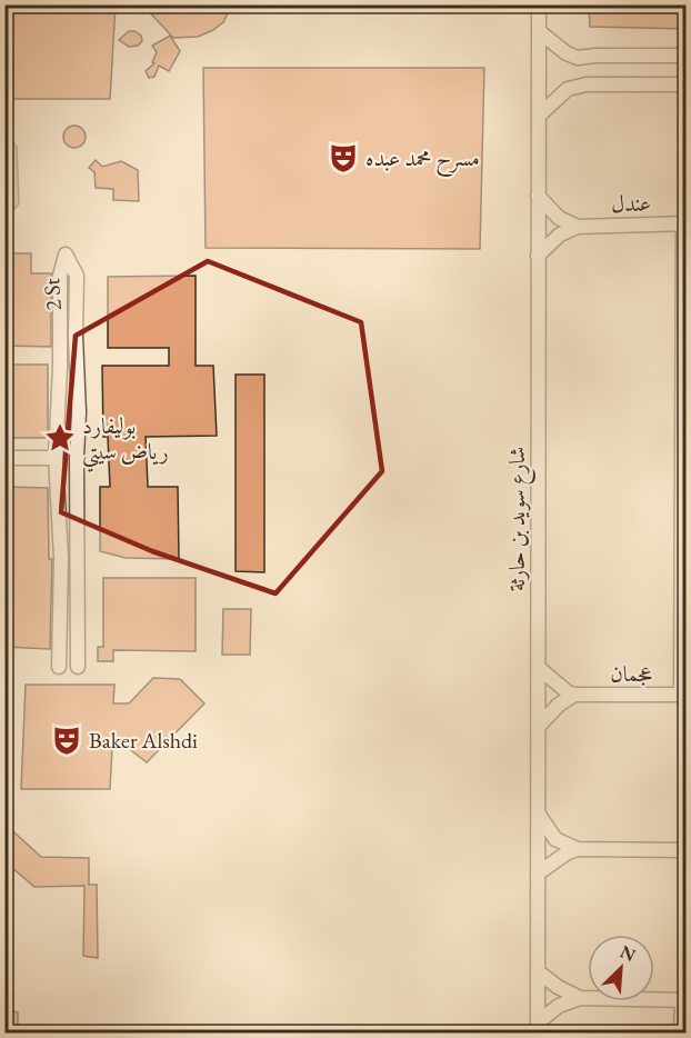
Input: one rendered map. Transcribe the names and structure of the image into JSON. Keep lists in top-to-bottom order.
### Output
{
  "streets": {
    "street": [
      "عندل",
      "2 St",
      "شارع سويد بن حارثة",
      "عجمان"
    ]
  },
  "places": {
    "theatre": ["مسرح محمد عبده", "Baker Alshdi"],
    "place": ["بوليفارد رياض سيتي"]
  },
  "north": "top right"
}
